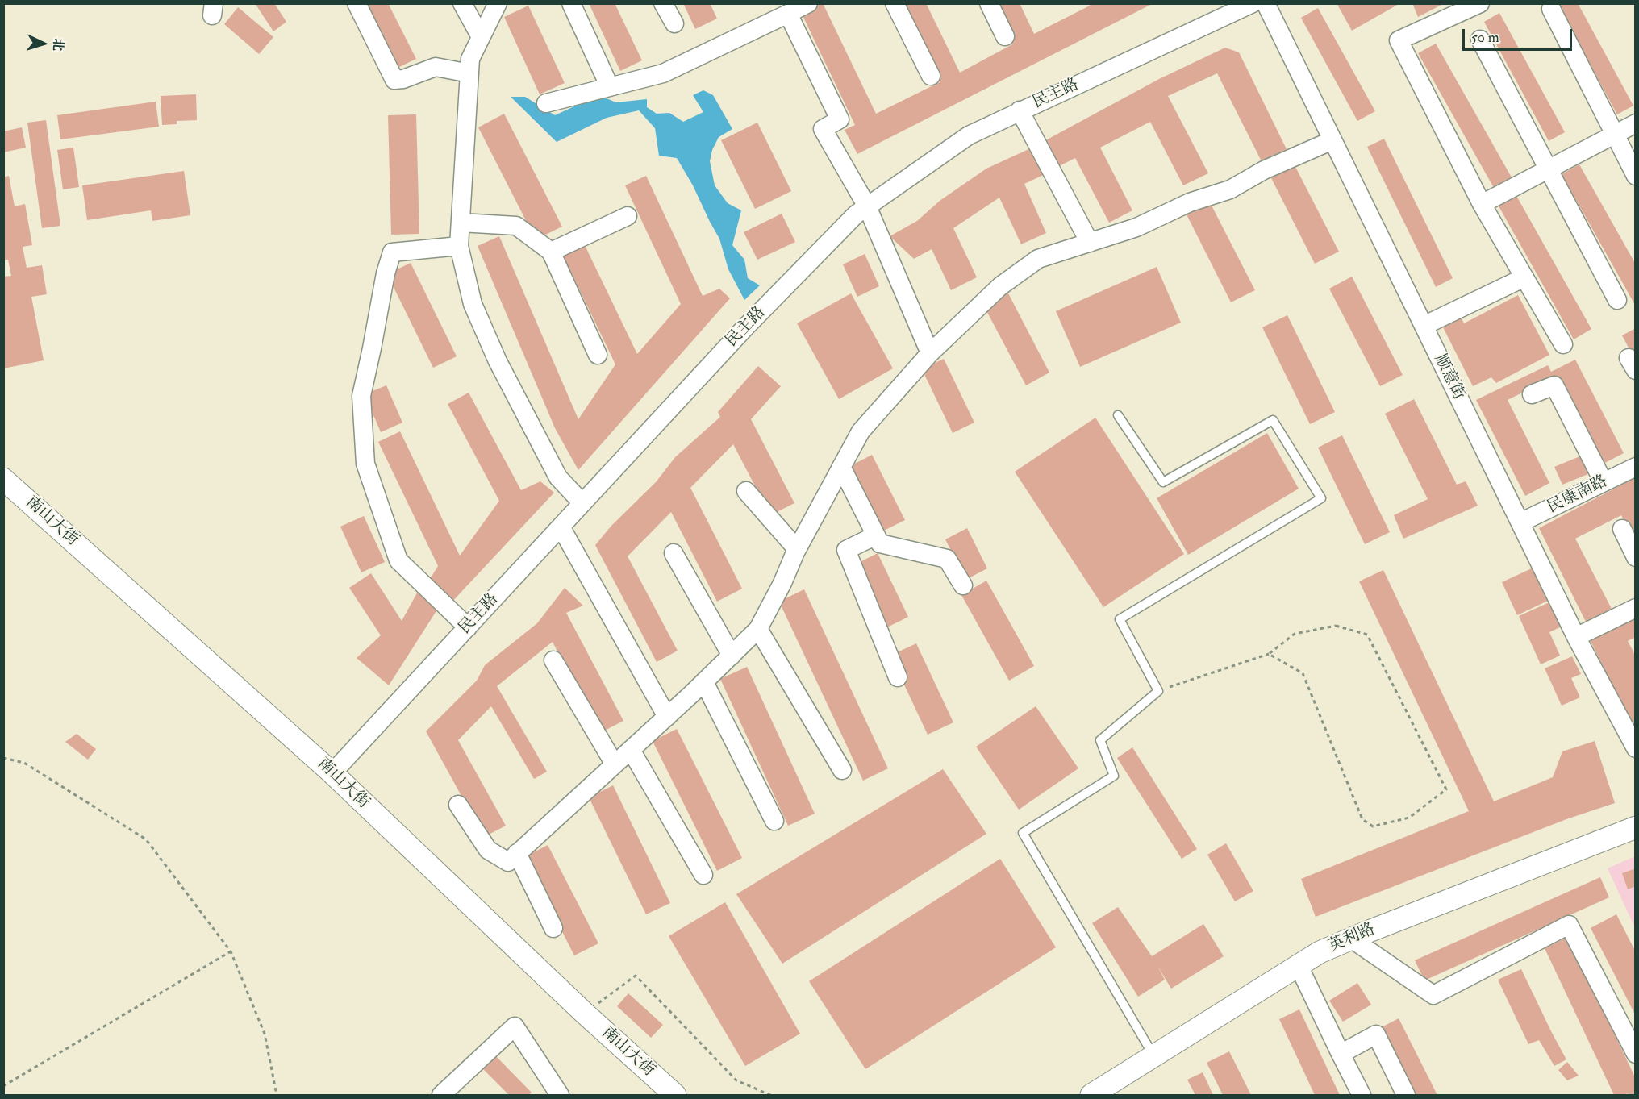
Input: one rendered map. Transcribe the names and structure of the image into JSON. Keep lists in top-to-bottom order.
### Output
{
  "streets": {
    "street": [
      "民主路",
      "顺意街",
      "民康南路",
      "南山大街",
      "英利路"
    ]
  },
  "crossings": [
    ["民主路", "南山大街"],
    ["顺意街", "民康南路"]
  ],
  "scale_bar": "50 m",
  "north": "right"
}
